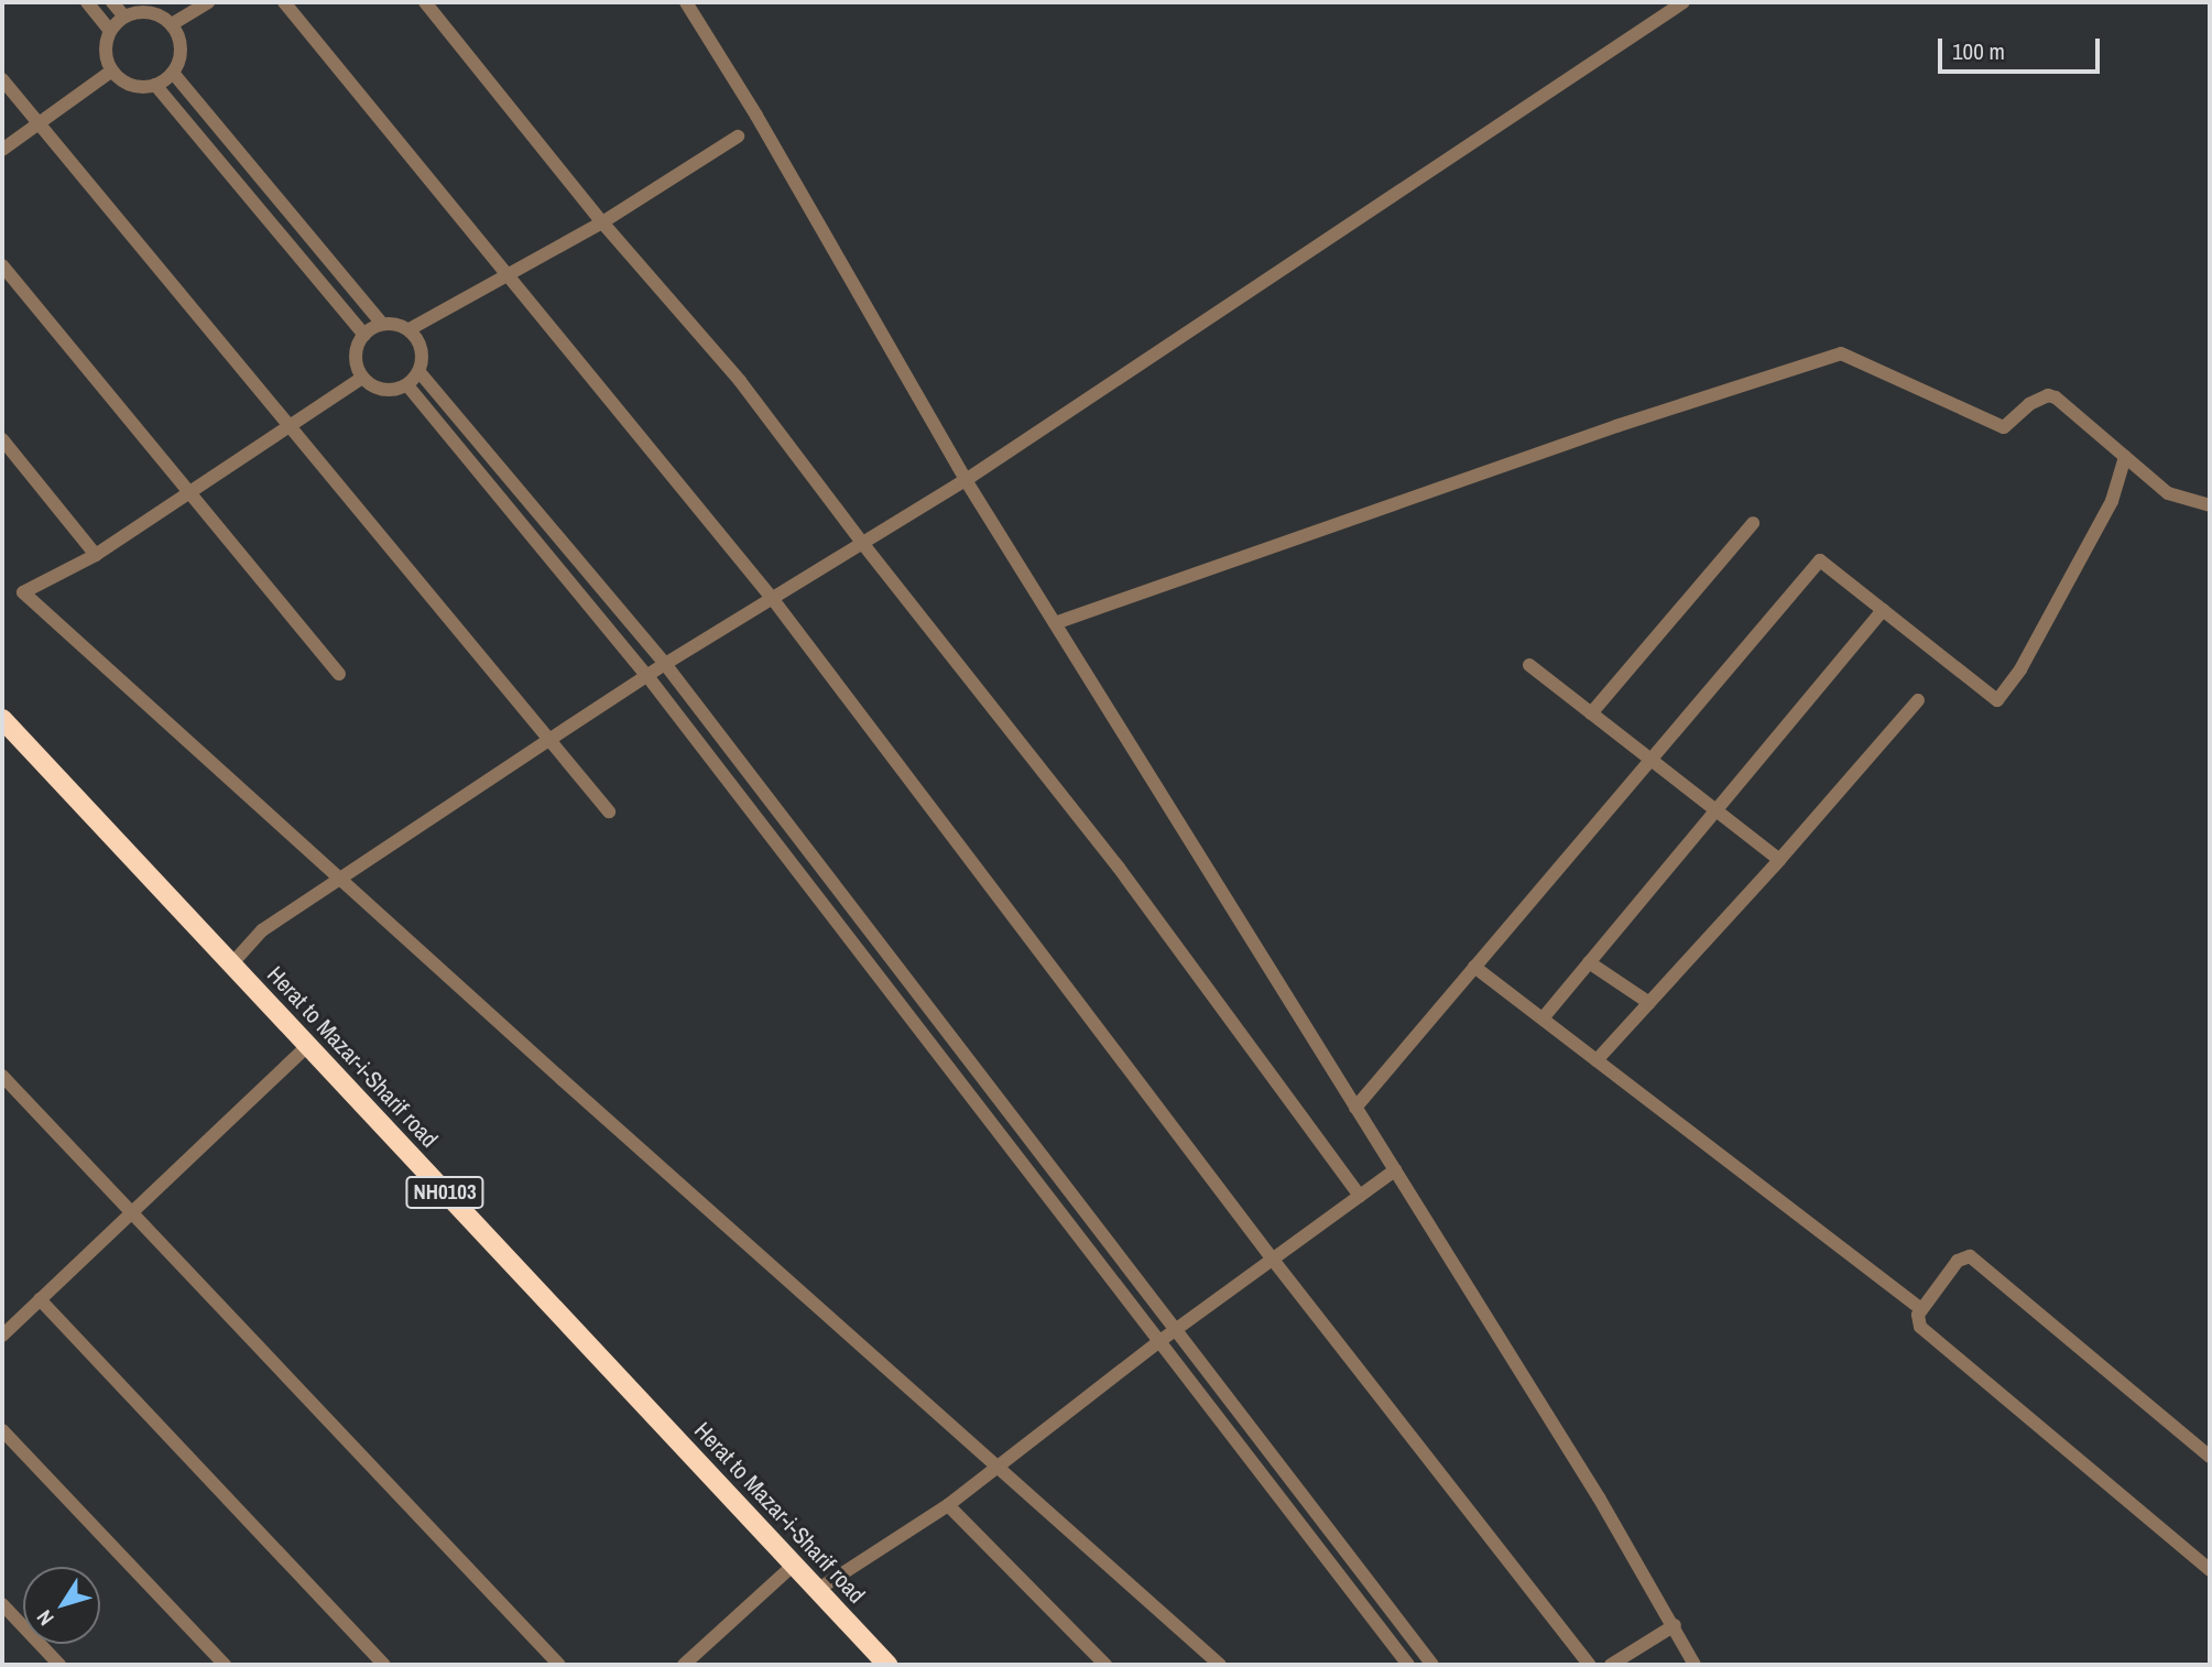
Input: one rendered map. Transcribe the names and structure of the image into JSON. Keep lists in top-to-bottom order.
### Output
{
  "streets": {
    "highway": ["Herat to Mazar-i-Sharif road", "NH0103"]
  },
  "scale_bar": "100 m",
  "north": "bottom left"
}
